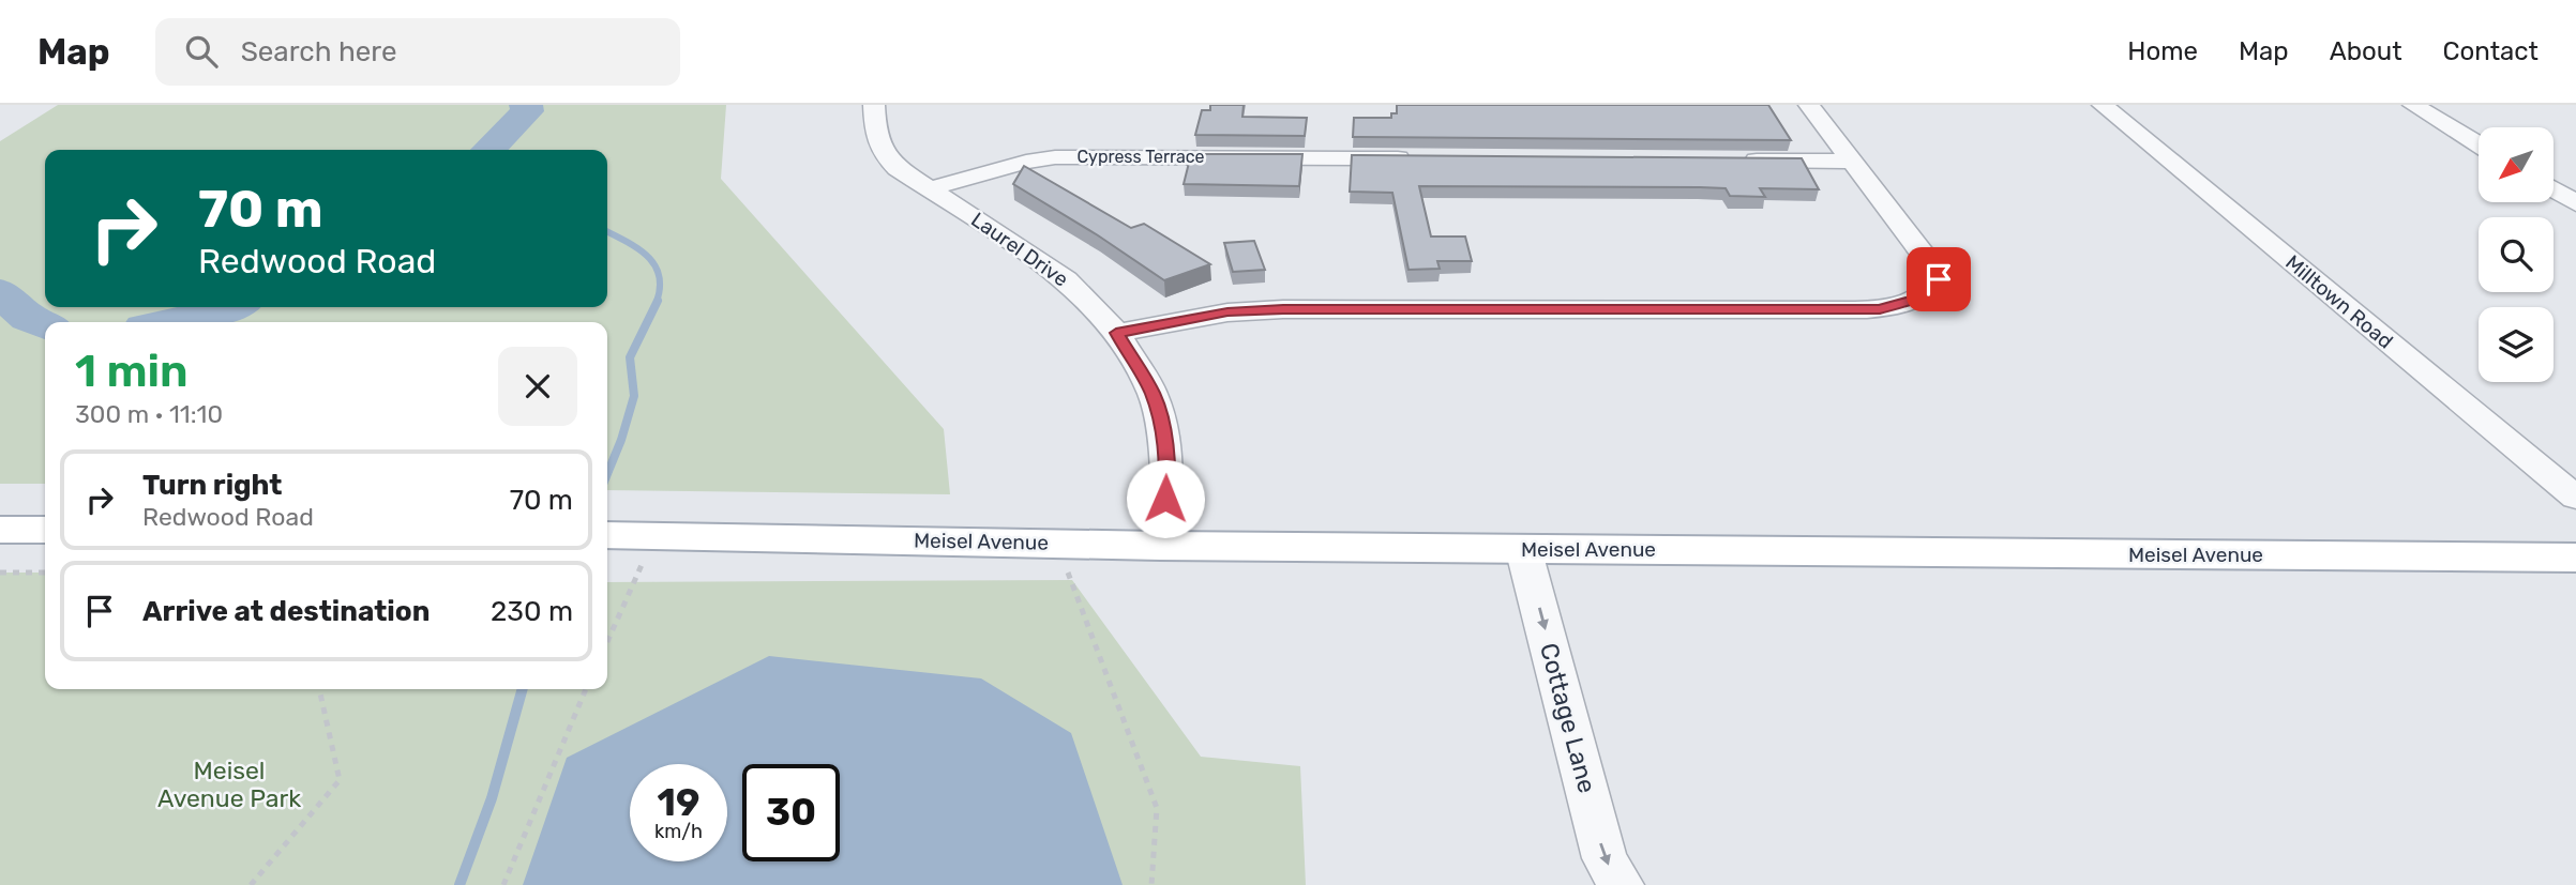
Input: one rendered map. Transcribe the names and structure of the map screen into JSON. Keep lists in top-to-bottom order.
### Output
{
  "streets": {
    "main road": ["Meisel Avenue"],
    "street": [
      "Cypress Terrace",
      "Laurel Drive",
      "Milltown Road",
      "Cottage Lane"
    ]
  },
  "crossings": [
    ["Cypress Terrace", "Laurel Drive"],
    ["Laurel Drive", "Meisel Avenue"],
    ["Meisel Avenue", "Cottage Lane"]
  ],
  "one_way": ["Cottage Lane"],
  "parks": ["Meisel Avenue Park"],
  "north": "bottom left",
  "page": {
    "header": "Map",
    "search": "Search here",
    "nav": [
      "Home",
      "Map",
      "About",
      "Contact"
    ],
    "turn": ["70 m", "Redwood Road"],
    "heading": ["1 min", "300 m · 11:10"],
    "list": [
      {
        "name": "Turn right",
        "note": "Redwood Road",
        "value": "70 m"
      },
      {
        "name": "Arrive at destination",
        "value": "230 m"
      }
    ],
    "speed": "19 km/h",
    "limit": "30"
  }
}
